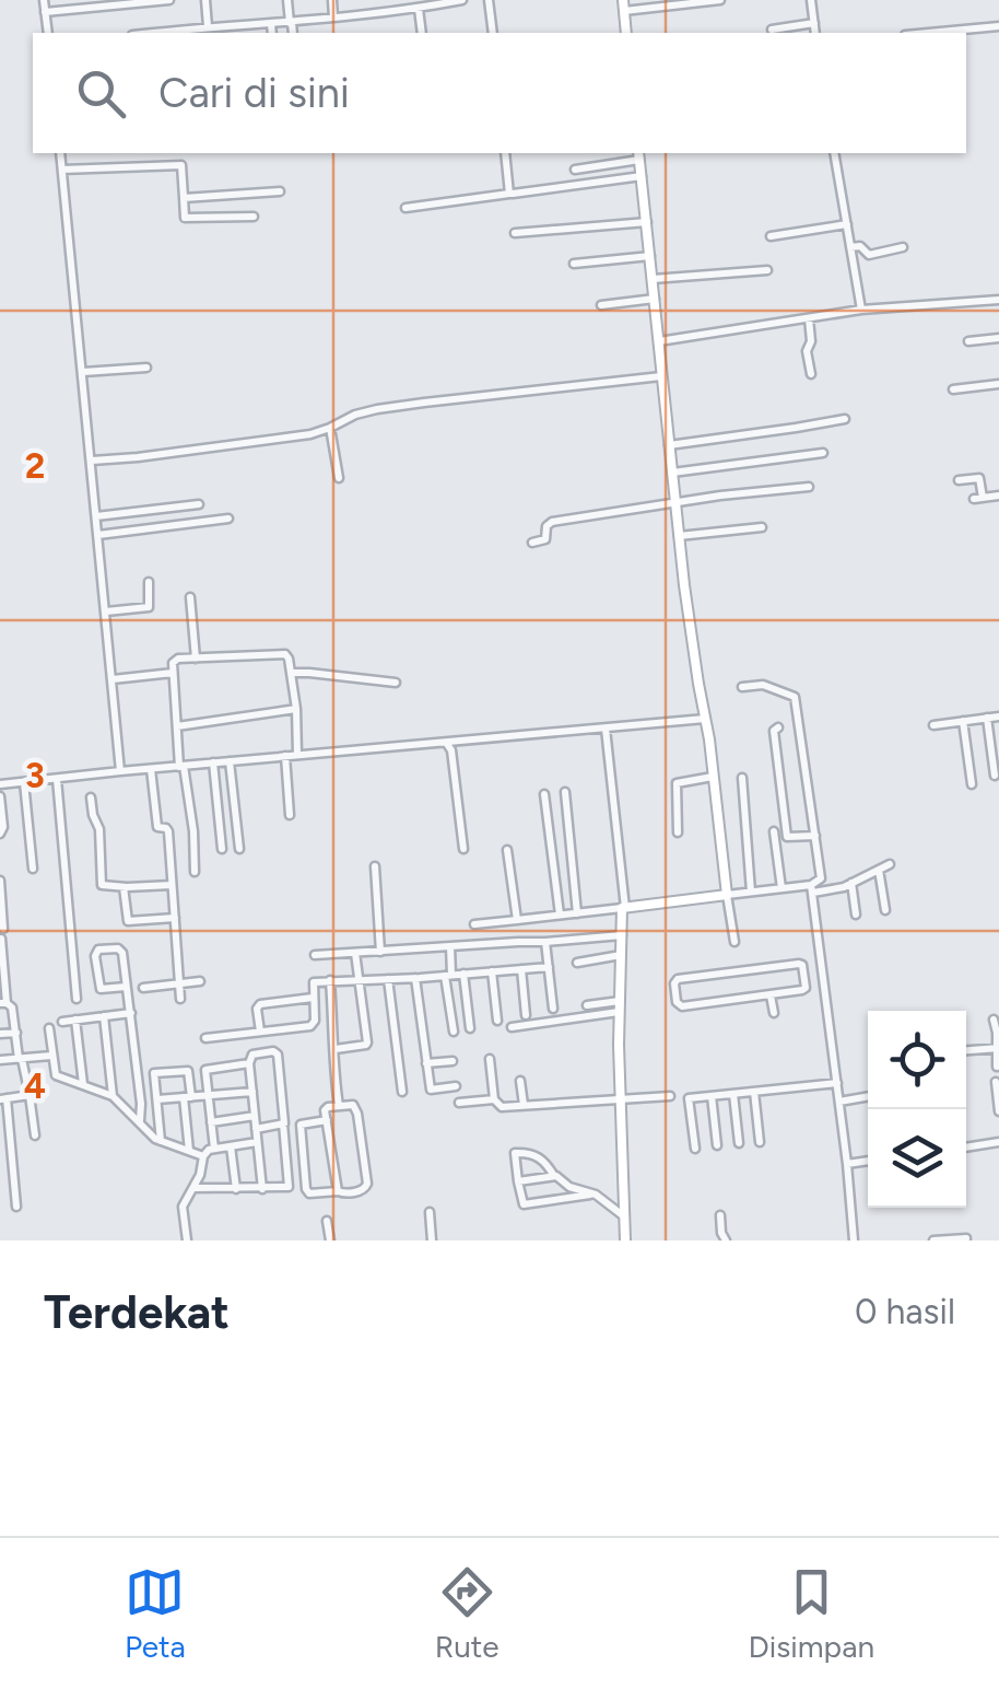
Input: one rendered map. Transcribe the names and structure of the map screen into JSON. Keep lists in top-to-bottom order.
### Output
{
  "page": {
    "search": "Cari di sini",
    "heading": ["Terdekat", "0 hasil"],
    "nav": ["Peta", "Rute", "Disimpan"]
  },
  "grid": {
    "rows": ["2", "3", "4"]
  }
}
